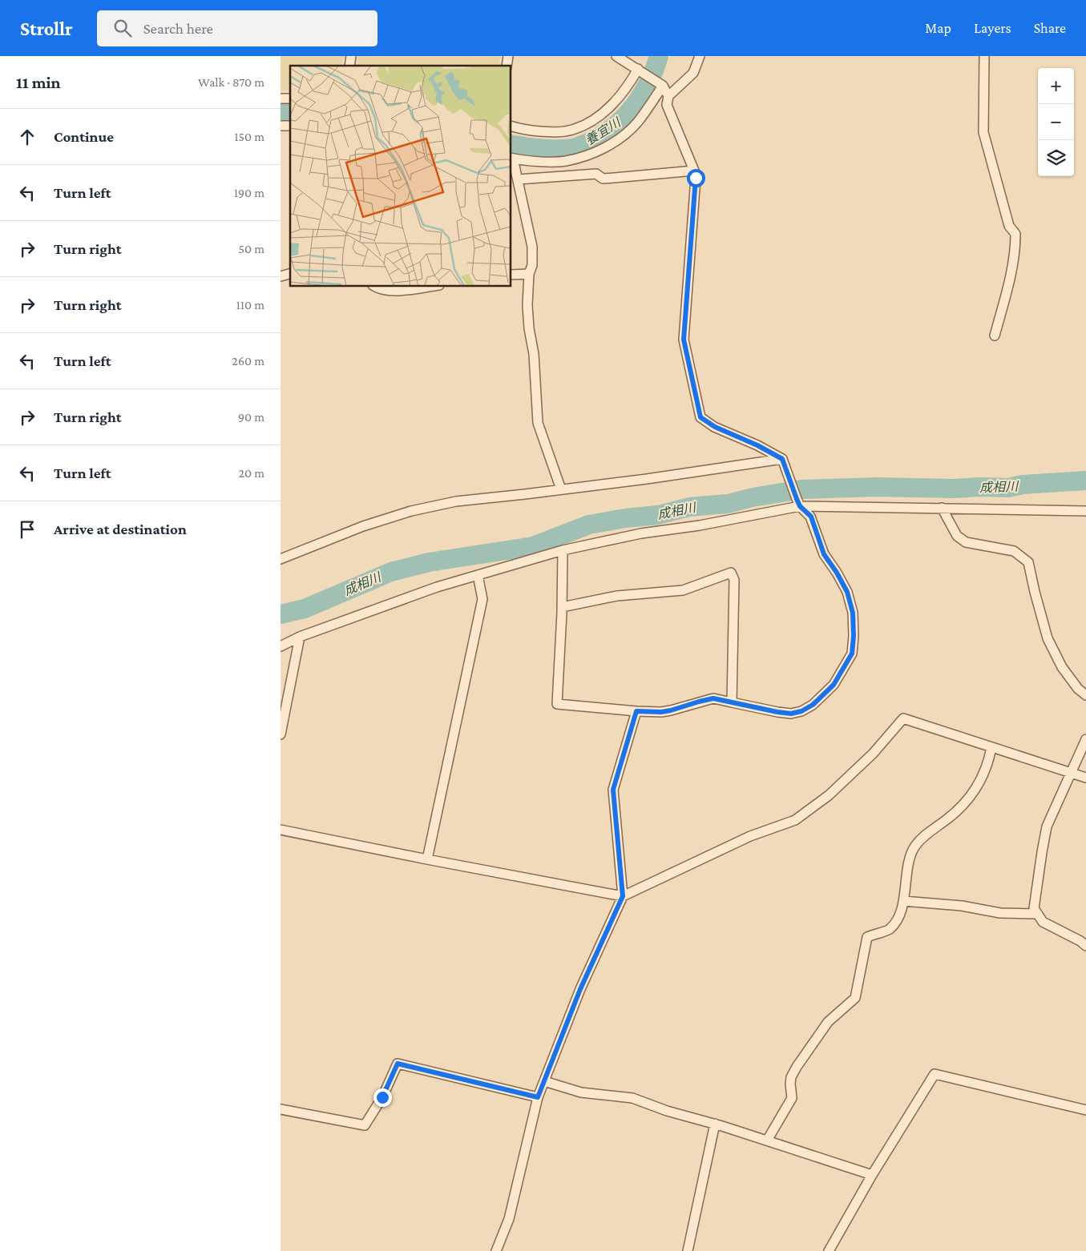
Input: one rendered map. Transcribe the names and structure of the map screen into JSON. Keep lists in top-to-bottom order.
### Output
{
  "water": ["養宜川", "成相川"],
  "page": {
    "header": "Strollr",
    "search": "Search here",
    "nav": ["Map", "Layers", "Share"],
    "heading": ["11 min", "Walk · 870 m"],
    "map_buttons": ["+", "−"],
    "list": [
      ["Continue", "150 m"],
      ["Turn left", "190 m"],
      ["Turn right", "50 m"],
      ["Turn right", "110 m"],
      ["Turn left", "260 m"],
      ["Turn right", "90 m"],
      ["Turn left", "20 m"],
      "Arrive at destination"
    ]
  }
}
